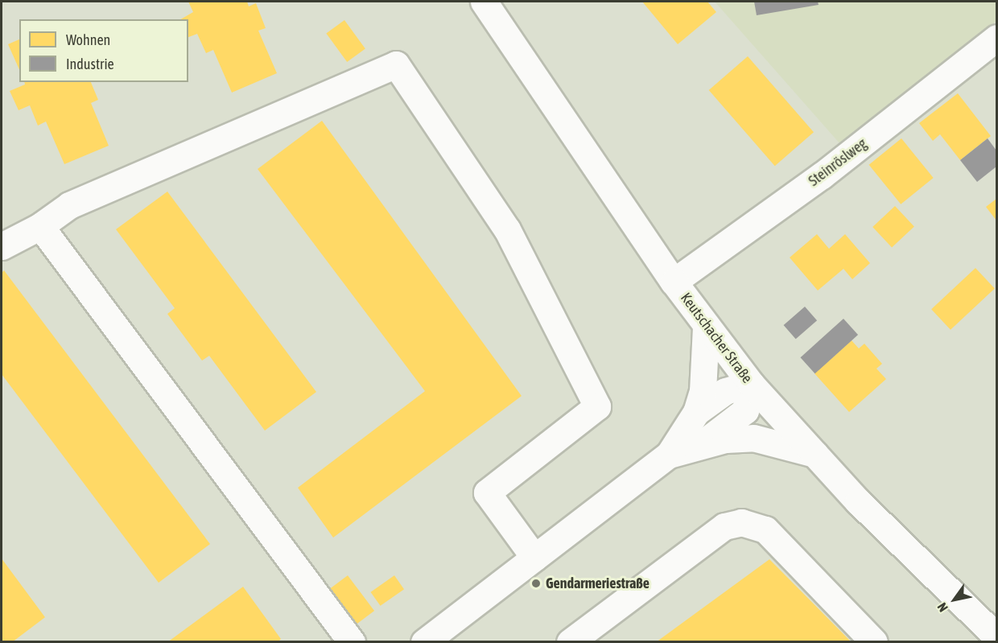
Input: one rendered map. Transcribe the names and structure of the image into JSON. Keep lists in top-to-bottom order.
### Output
{
  "streets": {
    "street": ["Steinröslweg", "Keutschacher Straße"]
  },
  "crossings": [
    ["Steinröslweg", "Keutschacher Straße"]
  ],
  "places": ["Gendarmeriestraße"],
  "legend": ["Wohnen", "Industrie"],
  "north": "bottom left"
}
